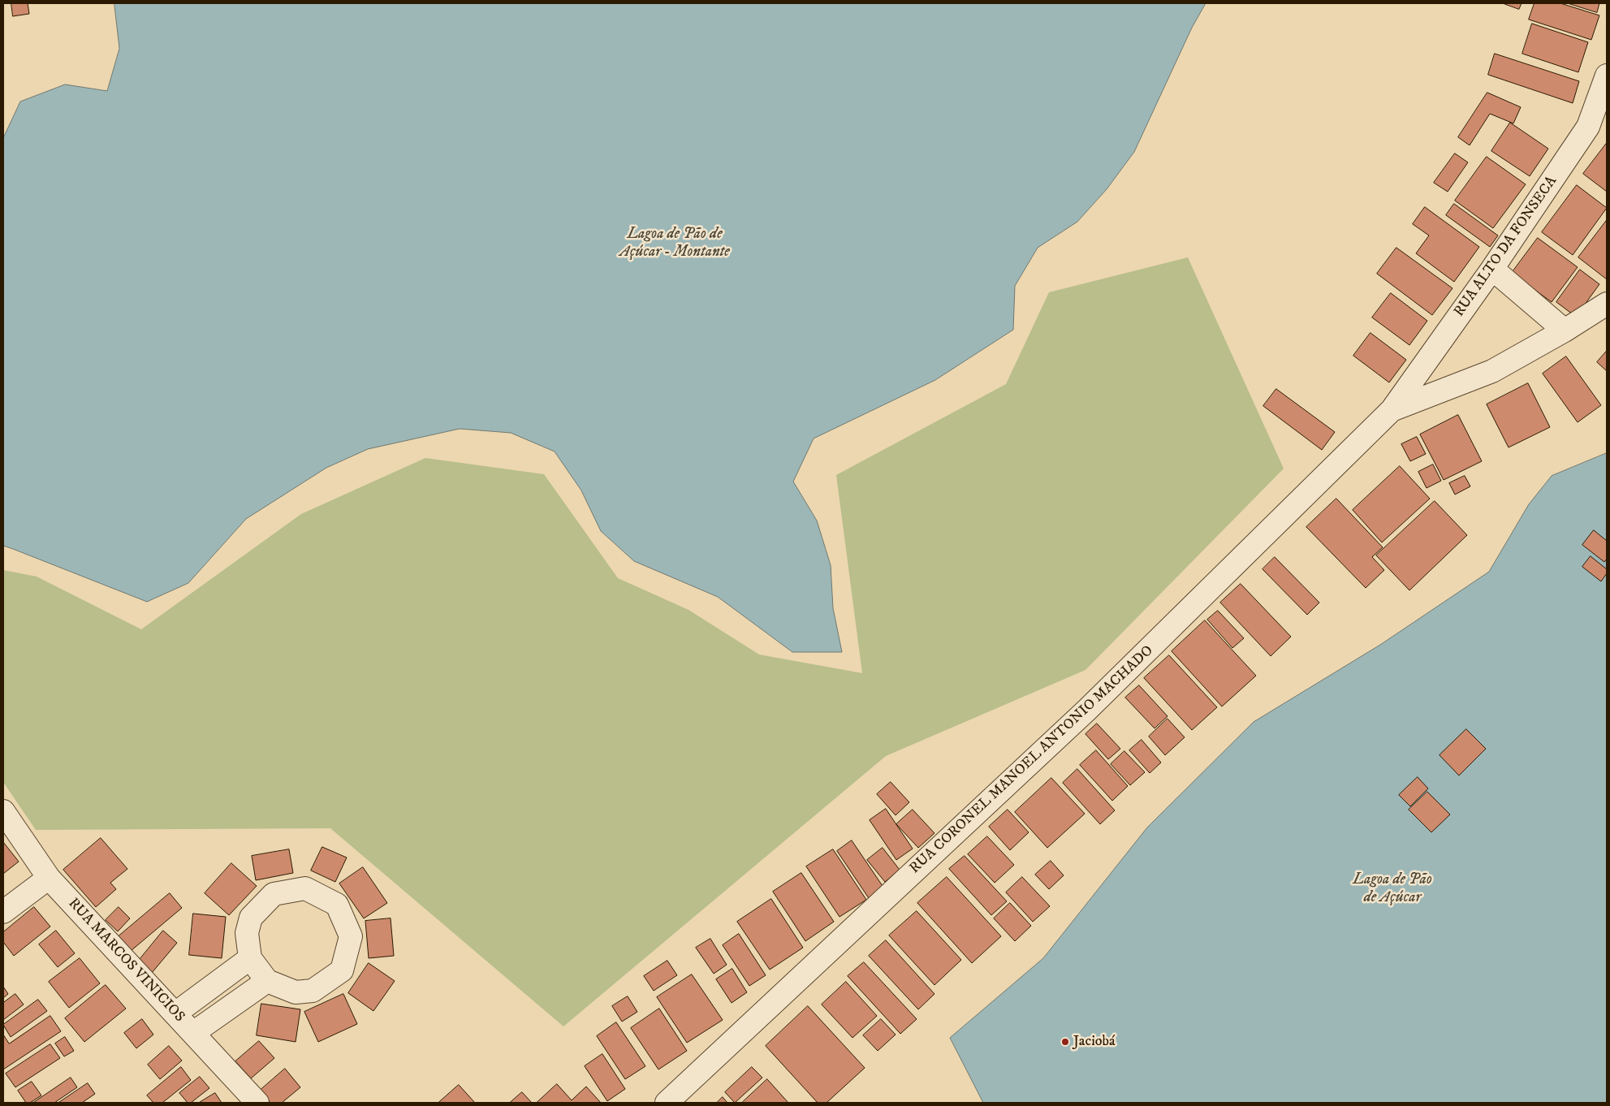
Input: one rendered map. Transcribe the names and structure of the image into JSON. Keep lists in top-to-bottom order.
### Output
{
  "streets": {
    "street": ["RUA ALTO DA FONSECA", "RUA CORONEL MANOEL ANTONIO MACHADO", "RUA MARCOS VINICIOS"]
  },
  "crossings": [
    ["RUA ALTO DA FONSECA", "RUA CORONEL MANOEL ANTONIO MACHADO"]
  ],
  "water": ["Lagoa de Pão de Açúcar - Montante", "Lagoa de Pão de Açúcar"],
  "places": ["Jaciobá"]
}
